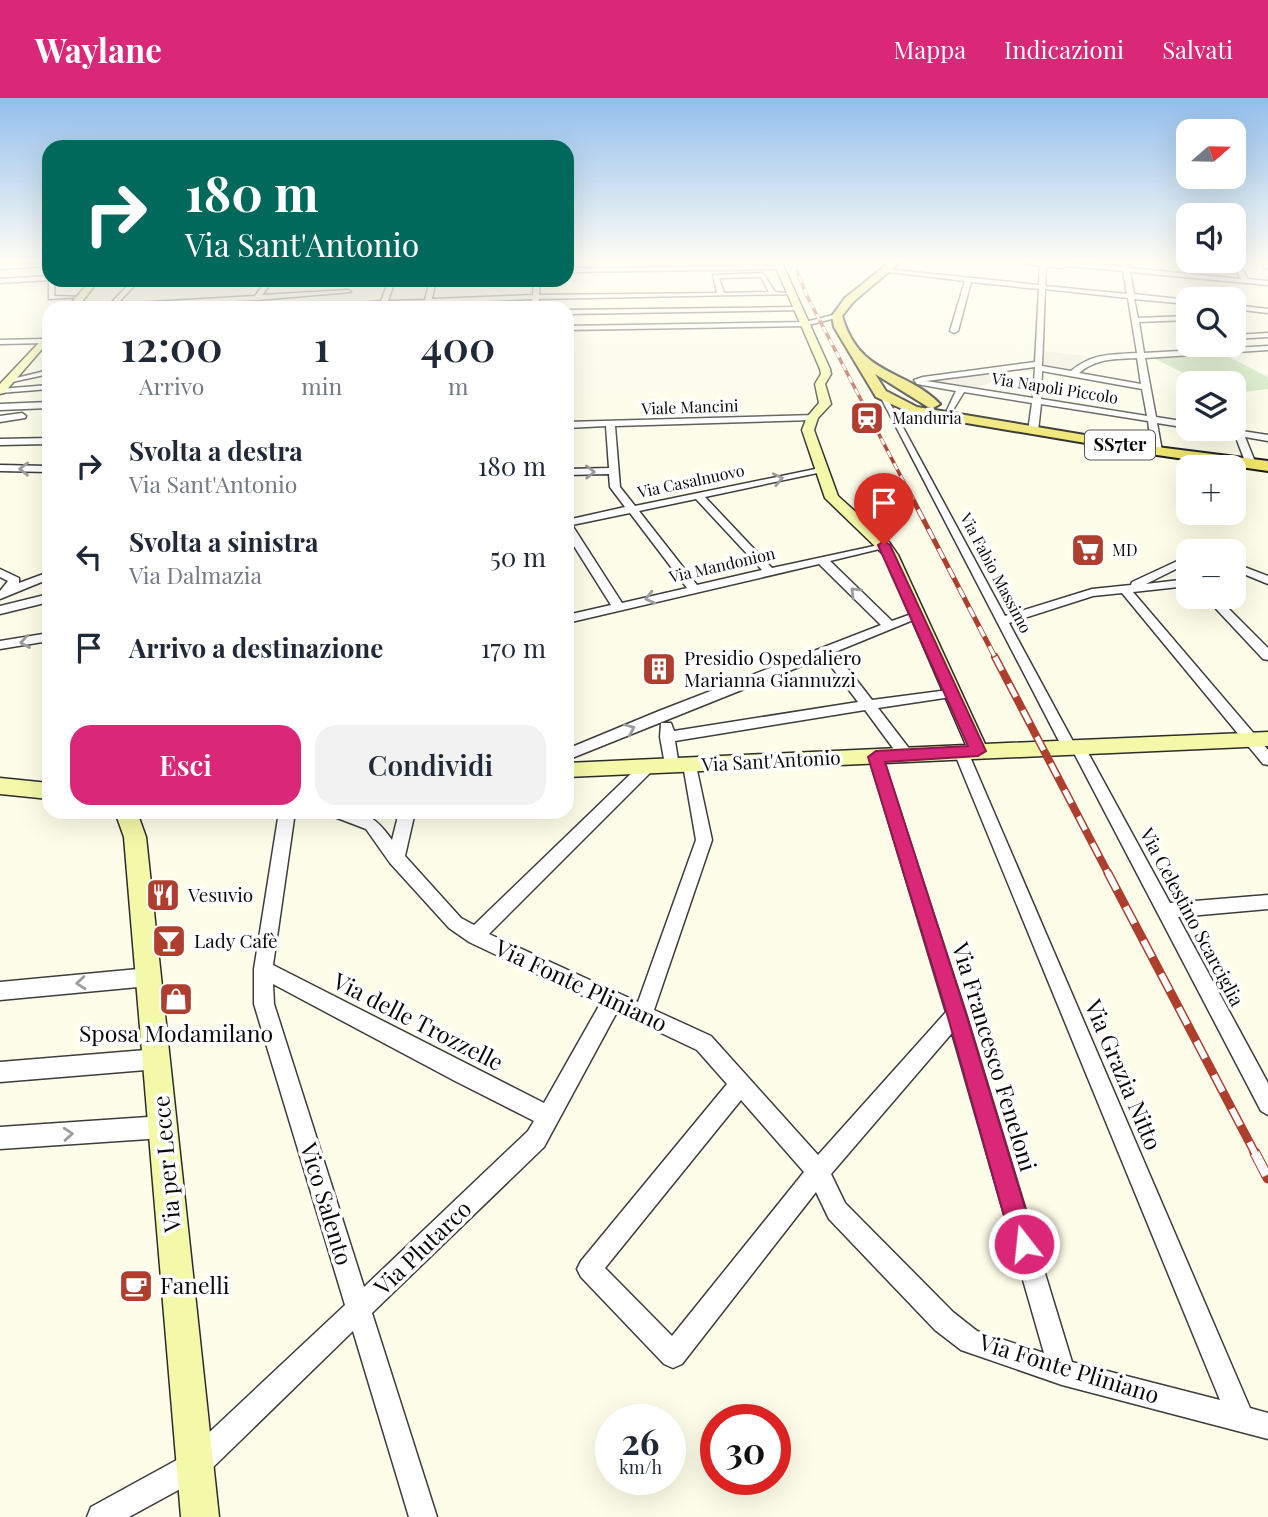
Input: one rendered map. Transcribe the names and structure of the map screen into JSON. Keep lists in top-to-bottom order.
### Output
{
  "streets": {
    "main road": ["SS7ter"],
    "street": [
      "Via Napoli Piccolo",
      "Viale Mancini",
      "Via Casalnuovo",
      "Via Mandonion",
      "Via Fabio Massimo",
      "Via Sant'Antonio",
      "Via Celestino Scarciglia",
      "Via Fonte Pliniano",
      "Via delle Trozzelle",
      "Via Francesco Feneloni",
      "Via Grazia Nitto",
      "Via per Lecce",
      "Vico Salento",
      "Via Plutarco"
    ]
  },
  "crossings": [
    ["Via Napoli Piccolo", "SS7ter"],
    ["SS7ter", "Via Fabio Massimo"],
    ["Via Fabio Massimo", "Via Sant'Antonio"],
    ["Via Fabio Massimo", "Via Celestino Scarciglia"],
    ["Via Sant'Antonio", "Via Celestino Scarciglia"],
    ["Via Sant'Antonio", "Via Francesco Feneloni"],
    ["Via Sant'Antonio", "Via Grazia Nitto"],
    ["Via Fonte Pliniano", "Via Francesco Feneloni"],
    ["Via Fonte Pliniano", "Via Grazia Nitto"],
    ["Via Fonte Pliniano", "Via Plutarco"],
    ["Via delle Trozzelle", "Vico Salento"],
    ["Via delle Trozzelle", "Via Plutarco"],
    ["Via per Lecce", "Via Plutarco"],
    ["Vico Salento", "Via Plutarco"]
  ],
  "one_way": ["Via Casalnuovo"],
  "places": {
    "station": ["Manduria"],
    "supermarket": ["MD"],
    "building": ["Presidio Ospedaliero Marianna Giannuzzi"],
    "restaurant": ["Vesuvio"],
    "bar": ["Lady Cafè"],
    "shop": ["Sposa Modamilano"],
    "cafe": ["Fanelli"]
  },
  "north": "right",
  "page": {
    "header": "Waylane",
    "nav": ["Mappa", "Indicazioni", "Salvati"],
    "map_buttons": ["+", "−"],
    "turn": ["180 m", "Via Sant'Antonio"],
    "eta": [
      "12:00",
      "Arrivo",
      "1",
      "min",
      "400",
      "m"
    ],
    "list": [
      {
        "name": "Svolta a destra",
        "note": "Via Sant'Antonio",
        "value": "180 m"
      },
      {
        "name": "Svolta a sinistra",
        "note": "Via Dalmazia",
        "value": "50 m"
      },
      {
        "name": "Arrivo a destinazione",
        "value": "170 m"
      }
    ],
    "buttons": ["Esci", "Condividi"],
    "speed": "26 km/h",
    "limit": "30"
  }
}
